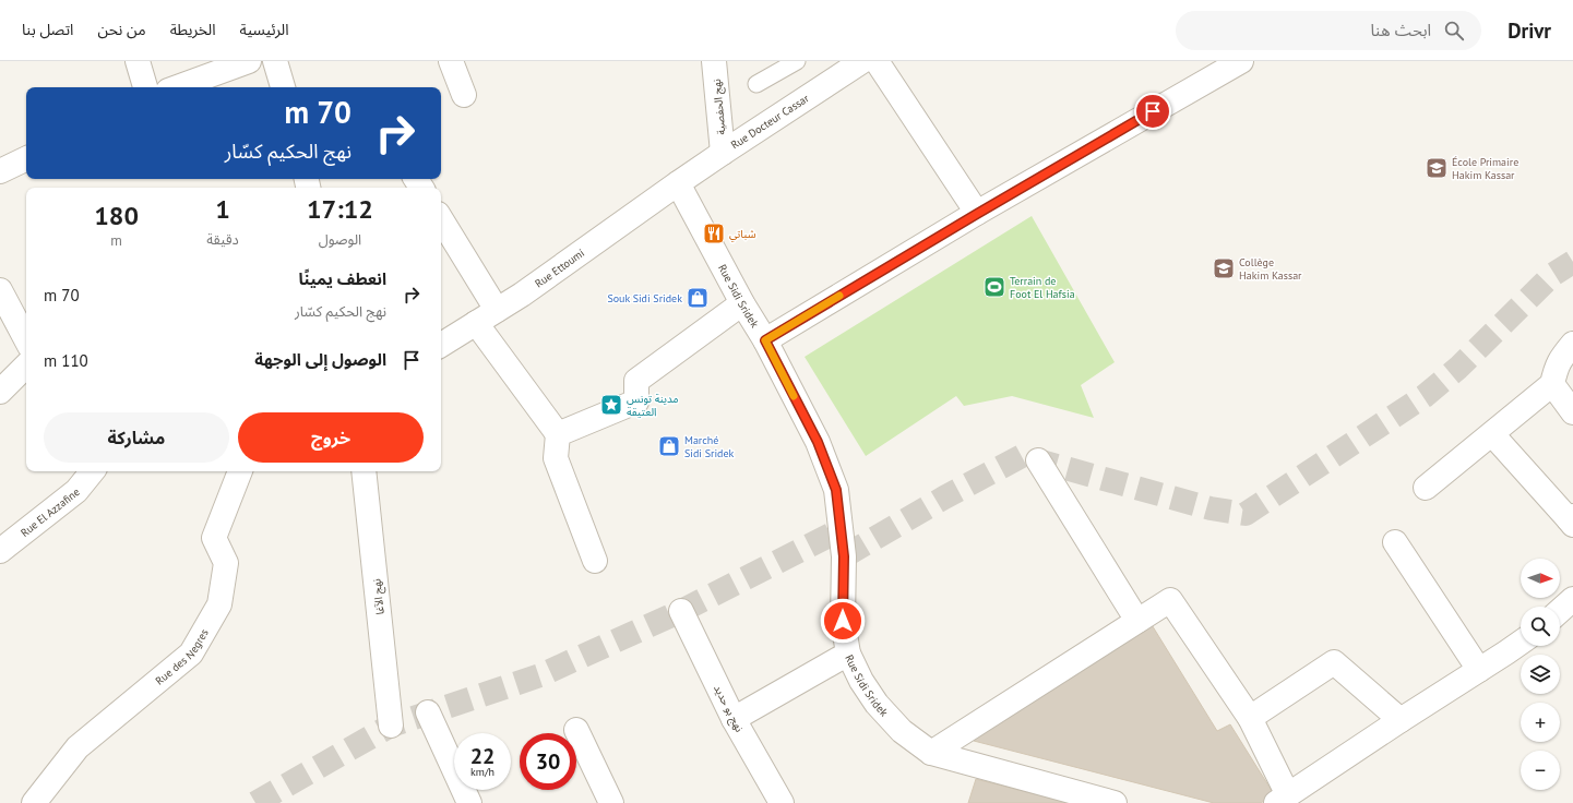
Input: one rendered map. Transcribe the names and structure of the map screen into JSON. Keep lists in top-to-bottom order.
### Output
{
  "streets": {
    "street": [
      "نهج الحفصية",
      "Rue Docteur Cassar",
      "Rue Ettoumi",
      "Rue Sidi Sridek",
      "Rue El Azzafine",
      "نهج الآغا",
      "Rue des Negres",
      "نهج بو حديد"
    ]
  },
  "crossings": [
    ["نهج الحفصية", "Rue Docteur Cassar"],
    ["Rue Docteur Cassar", "Rue Ettoumi"],
    ["Rue Docteur Cassar", "Rue Sidi Sridek"],
    ["Rue Ettoumi", "Rue Sidi Sridek"]
  ],
  "places": {
    "school or university": ["École Primaire Hakim Kassar", "Collège Hakim Kassar"],
    "restaurant": ["شباتي"],
    "sports": ["Terrain de Foot El Hafsia"],
    "shop": ["Souk Sidi Sridek", "Marché Sidi Sridek"],
    "place": ["مدينة تونس العتيقة"]
  },
  "north": "right",
  "page": {
    "header": "Drivr",
    "search": "ابحث هنا",
    "nav": [
      "الرئيسية",
      "الخريطة",
      "من نحن",
      "اتصل بنا"
    ],
    "turn": ["70 m", "نهج الحكيم كسّار"],
    "eta": [
      "17:12",
      "الوصول",
      "1",
      "دقيقة",
      "180",
      "m"
    ],
    "list": [
      {
        "name": "انعطف يمينًا",
        "note": "نهج الحكيم كسّار",
        "value": "70 m"
      },
      {
        "name": "الوصول إلى الوجهة",
        "value": "110 m"
      }
    ],
    "buttons": ["خروج", "مشاركة"],
    "map_buttons": ["+", "−"],
    "speed": "22 km/h",
    "limit": "30"
  }
}
